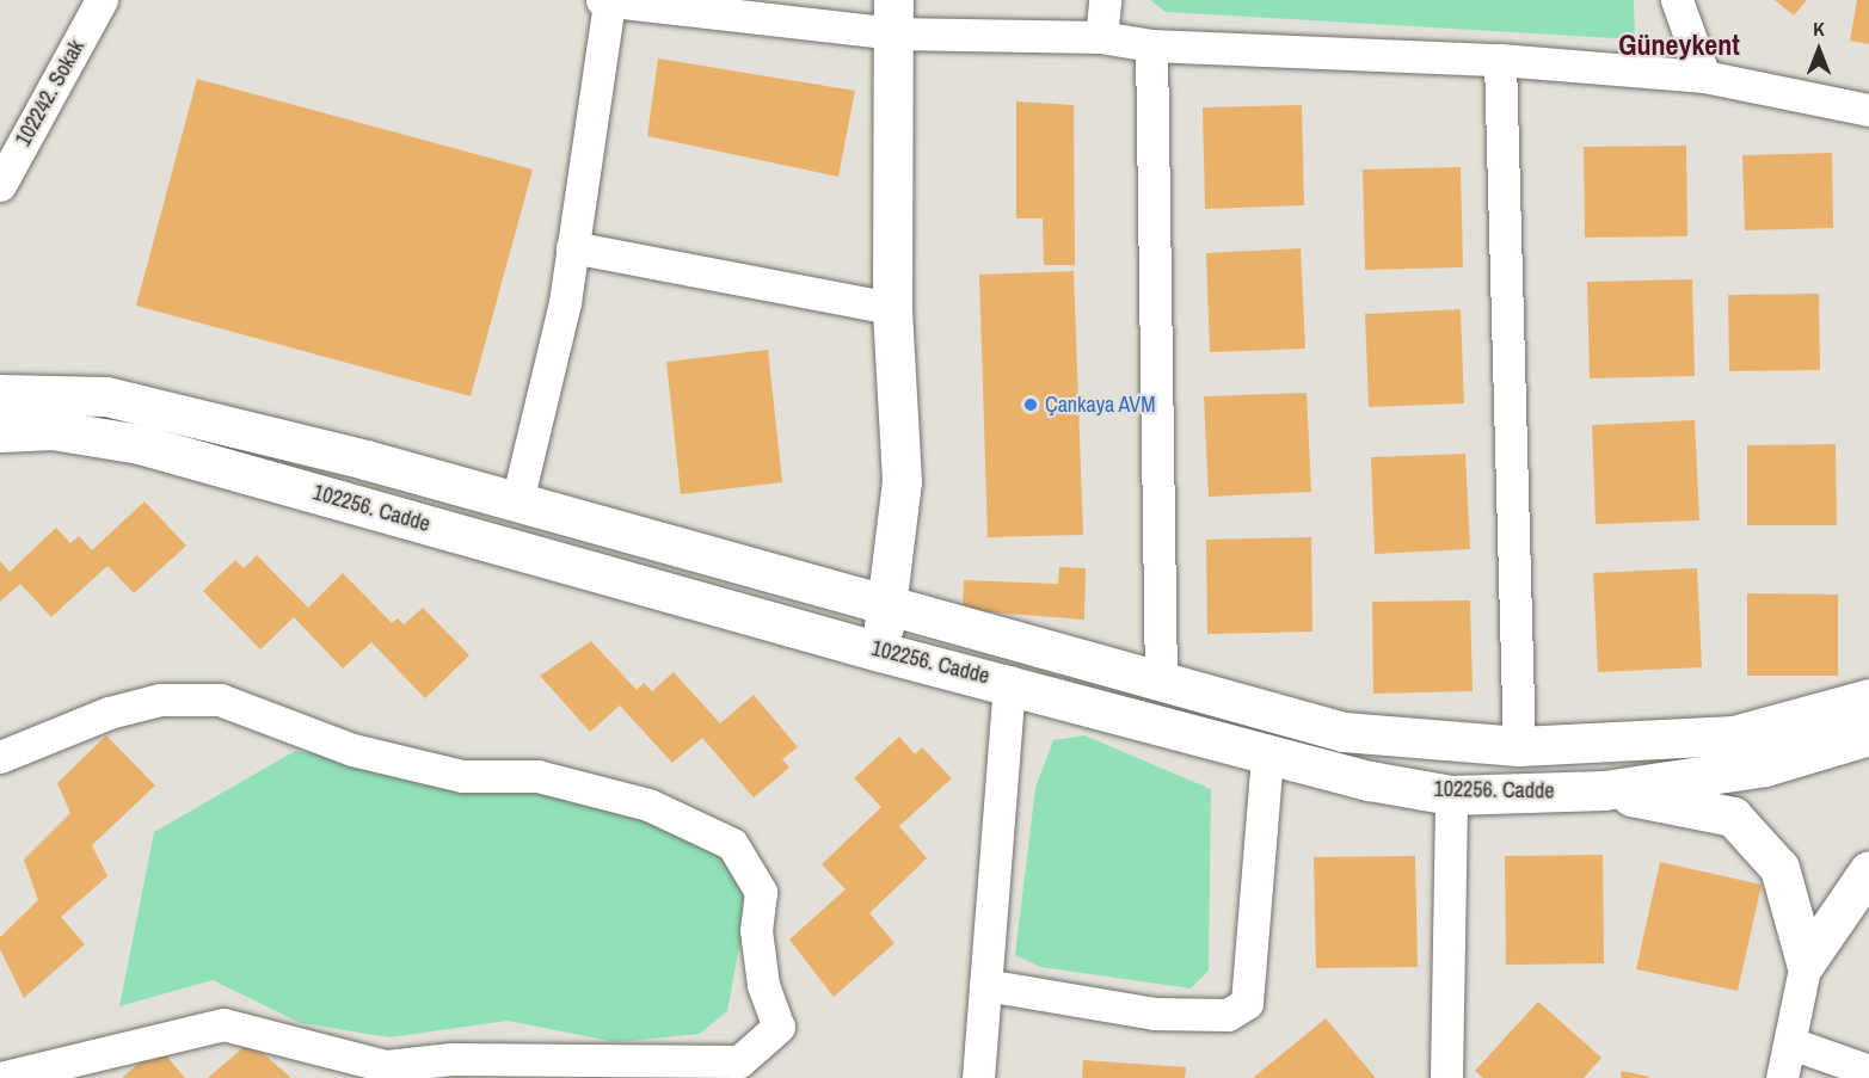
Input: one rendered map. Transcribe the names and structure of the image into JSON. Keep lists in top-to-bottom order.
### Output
{
  "streets": {
    "street": ["102242. Sokak", "102256. Cadde"]
  },
  "districts": ["Güneykent"],
  "places": ["Çankaya AVM"],
  "north": "top"
}
